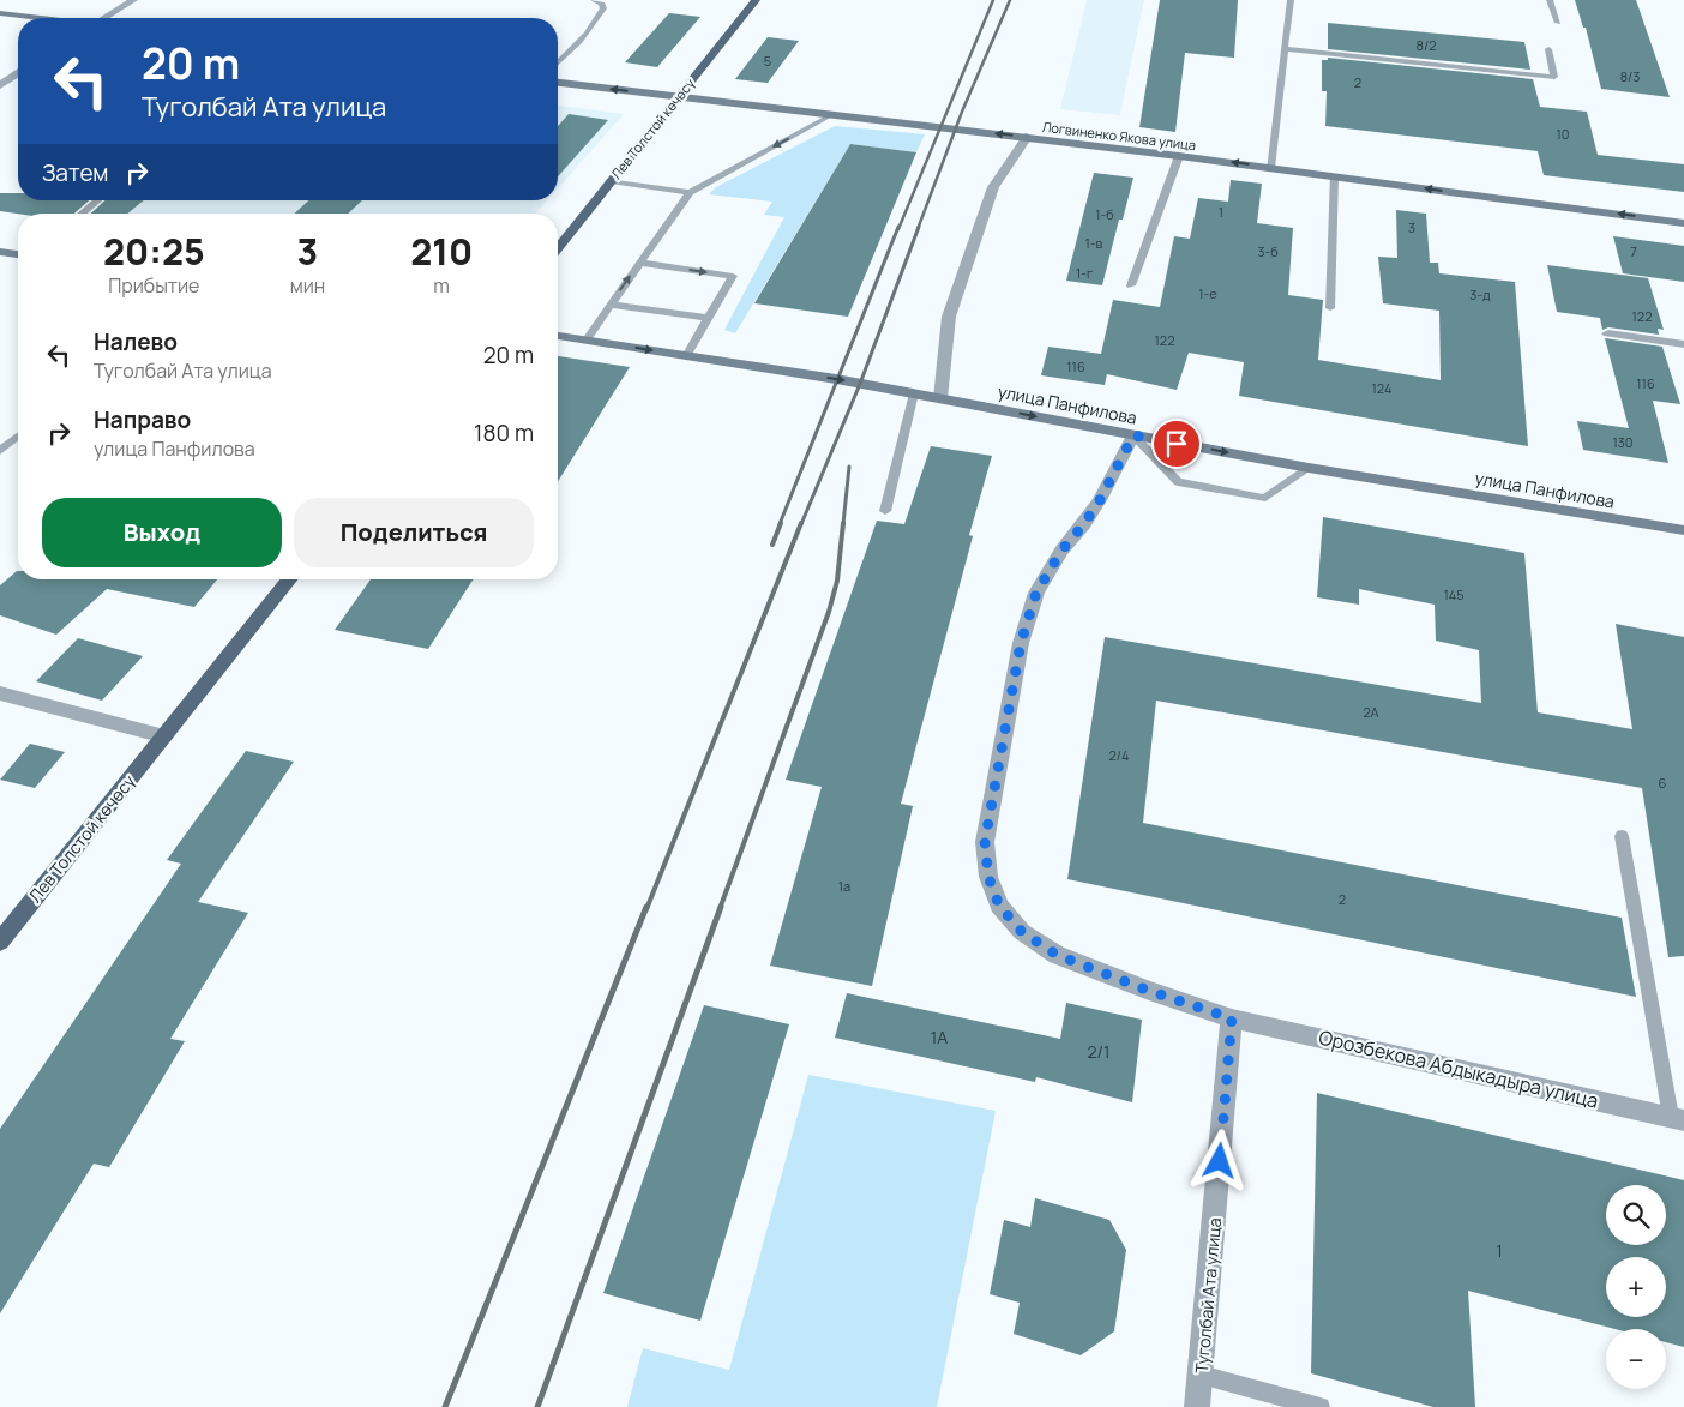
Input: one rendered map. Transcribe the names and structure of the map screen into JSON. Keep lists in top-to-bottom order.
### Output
{
  "streets": {
    "main road": ["Лев Толстой көчөсү"],
    "street": [
      "Логвиненко Якова улица",
      "улица Панфилова",
      "Орозбекова Абдыкадыра улица",
      "Туголбай Ата улица"
    ]
  },
  "crossings": [
    ["Лев Толстой көчөсү", "Логвиненко Якова улица"],
    ["Орозбекова Абдыкадыра улица", "Туголбай Ата улица"]
  ],
  "one_way": ["Логвиненко Якова улица", "улица Панфилова"],
  "house_numbers": [
    "8/2",
    "5",
    "8/3",
    "2",
    "10",
    "1",
    "1-б",
    "3",
    "1-в",
    "3-б",
    "7",
    "1-г",
    "1-е",
    "3-д",
    "122",
    "122",
    "116",
    "116",
    "124",
    "130",
    "145",
    "2А",
    "2/4",
    "6",
    "1а",
    "2",
    "1А",
    "2/1",
    "1"
  ],
  "page": {
    "turn": ["20 m", "Туголбай Ата улица"],
    "then": "Затем",
    "eta": [
      "20:25",
      "Прибытие",
      "3",
      "мин",
      "210",
      "m"
    ],
    "list": [
      {
        "name": "Налево",
        "note": "Туголбай Ата улица",
        "value": "20 m"
      },
      {
        "name": "Направо",
        "note": "улица Панфилова",
        "value": "180 m"
      }
    ],
    "buttons": ["Выход", "Поделиться"],
    "map_buttons": ["+", "−"]
  }
}
